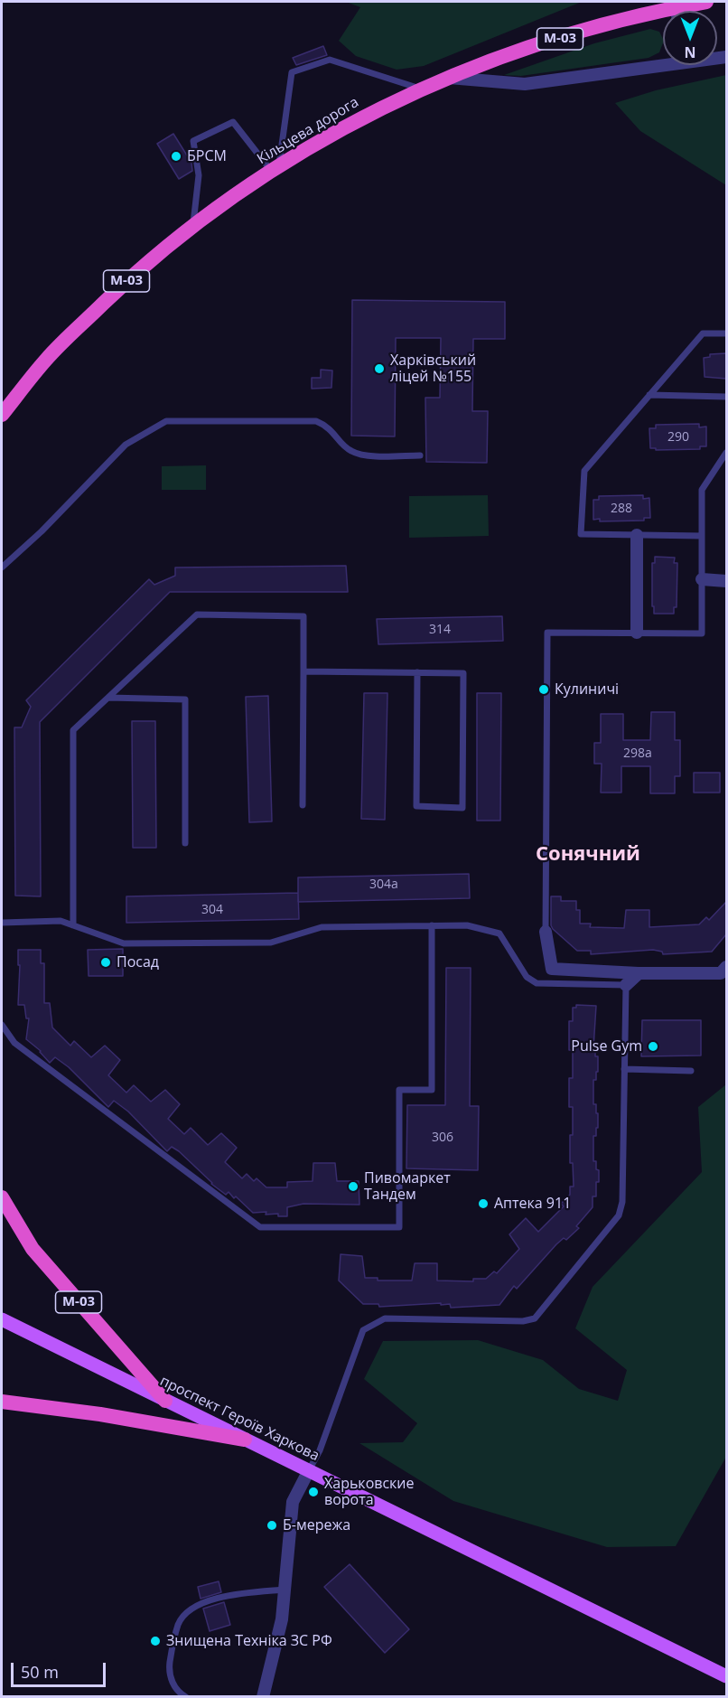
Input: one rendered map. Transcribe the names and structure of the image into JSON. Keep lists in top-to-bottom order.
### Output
{
  "streets": {
    "highway": ["М-03", "Кільцева дорога"],
    "main road": ["проспект Героїв Харкова"]
  },
  "crossings": [
    ["М-03", "проспект Героїв Харкова"]
  ],
  "districts": ["Сонячний"],
  "places": [
    "БРСМ",
    "Харківський ліцей №155",
    "Кулиничі",
    "Посад",
    "Pulse Gym",
    "Пивомаркет Тандем",
    "Аптека 911",
    "Харьковские ворота",
    "Б-мережа",
    "Знищена Техніка ЗС РФ"
  ],
  "house_numbers": [
    "290",
    "288",
    "314",
    "298а",
    "304а",
    "304",
    "306"
  ],
  "scale_bar": "50 m",
  "north": "bottom"
}
